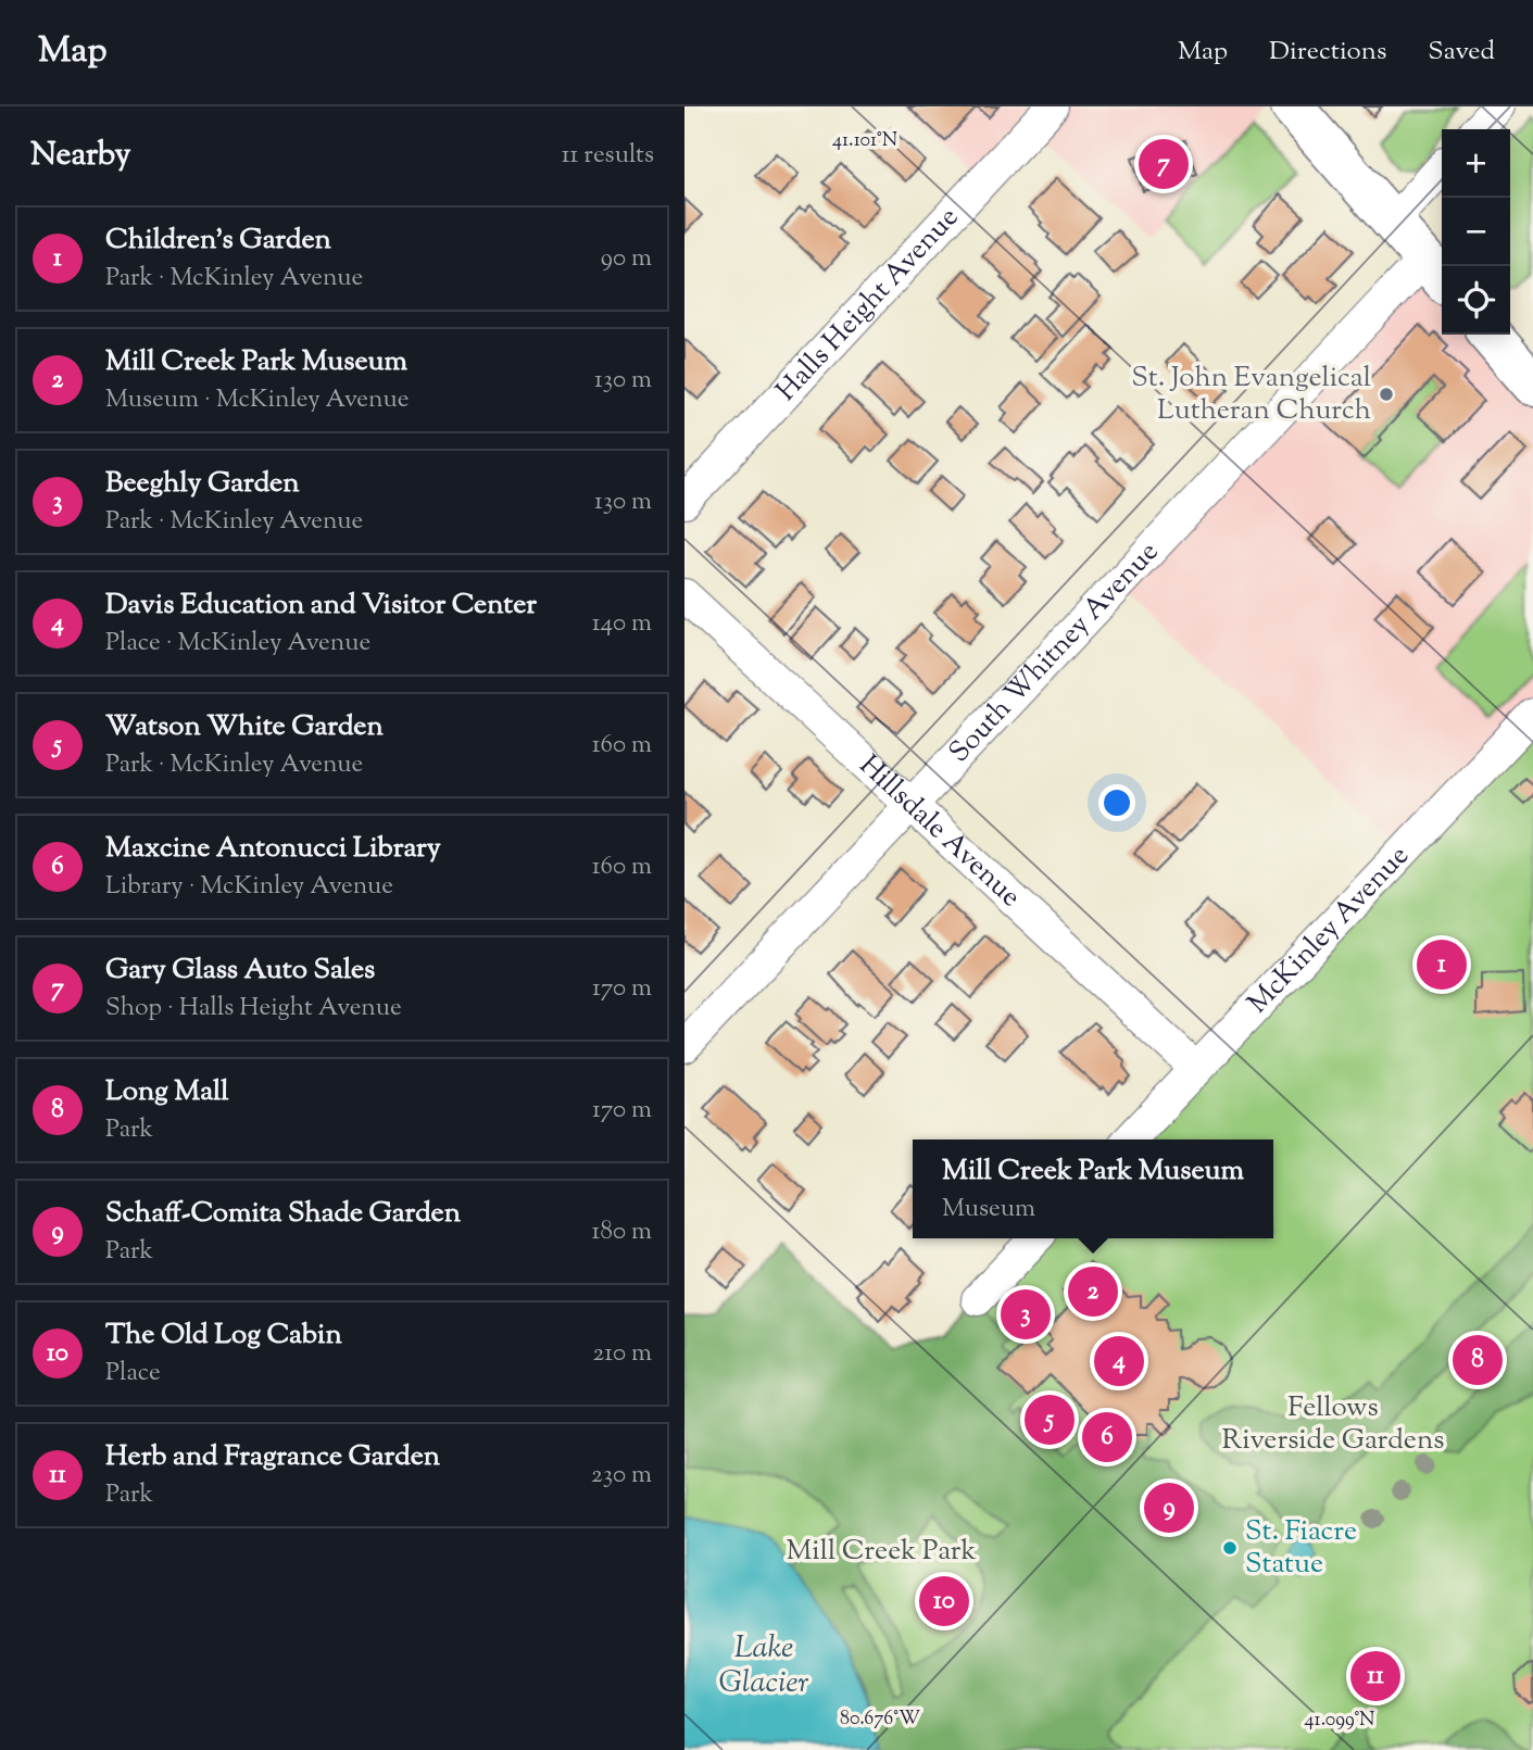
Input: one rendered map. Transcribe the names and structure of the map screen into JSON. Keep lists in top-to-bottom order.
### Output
{
  "streets": {
    "street": [
      "Halls Height Avenue",
      "South Whitney Avenue",
      "Hillsdale Avenue",
      "McKinley Avenue"
    ]
  },
  "crossings": [
    ["South Whitney Avenue", "Hillsdale Avenue"],
    ["Hillsdale Avenue", "McKinley Avenue"]
  ],
  "water": ["Lake Glacier"],
  "parks": ["Fellows Riverside Gardens", "Mill Creek Park"],
  "places": ["St. John Evangelical Lutheran Church", "St. Fiacre Statue"],
  "page": {
    "header": "Map",
    "nav": ["Map", "Directions", "Saved"],
    "heading": ["Nearby", "11 results"],
    "map_buttons": ["+", "−"],
    "pins": [
      "7",
      "1",
      "2",
      "3",
      "8",
      "4",
      "5",
      "6",
      "9",
      "10",
      "11"
    ],
    "list": [
      {
        "mark": "1",
        "name": "Children's Garden",
        "note": "Park · McKinley Avenue",
        "value": "90 m"
      },
      {
        "mark": "2",
        "name": "Mill Creek Park Museum",
        "note": "Museum · McKinley Avenue",
        "value": "130 m"
      },
      {
        "mark": "3",
        "name": "Beeghly Garden",
        "note": "Park · McKinley Avenue",
        "value": "130 m"
      },
      {
        "mark": "4",
        "name": "Davis Education and Visitor Center",
        "note": "Place · McKinley Avenue",
        "value": "140 m"
      },
      {
        "mark": "5",
        "name": "Watson White Garden",
        "note": "Park · McKinley Avenue",
        "value": "160 m"
      },
      {
        "mark": "6",
        "name": "Maxcine Antonucci Library",
        "note": "Library · McKinley Avenue",
        "value": "160 m"
      },
      {
        "mark": "7",
        "name": "Gary Glass Auto Sales",
        "note": "Shop · Halls Height Avenue",
        "value": "170 m"
      },
      {
        "mark": "8",
        "name": "Long Mall",
        "note": "Park",
        "value": "170 m"
      },
      {
        "mark": "9",
        "name": "Schaff-Comita Shade Garden",
        "note": "Park",
        "value": "180 m"
      },
      {
        "mark": "10",
        "name": "The Old Log Cabin",
        "note": "Place",
        "value": "210 m"
      },
      {
        "mark": "11",
        "name": "Herb and Fragrance Garden",
        "note": "Park",
        "value": "230 m"
      }
    ],
    "popup": ["Mill Creek Park Museum", "Museum"]
  },
  "coordinates": ["41.101°N", "80.676°W", "41.099°N"]
}
